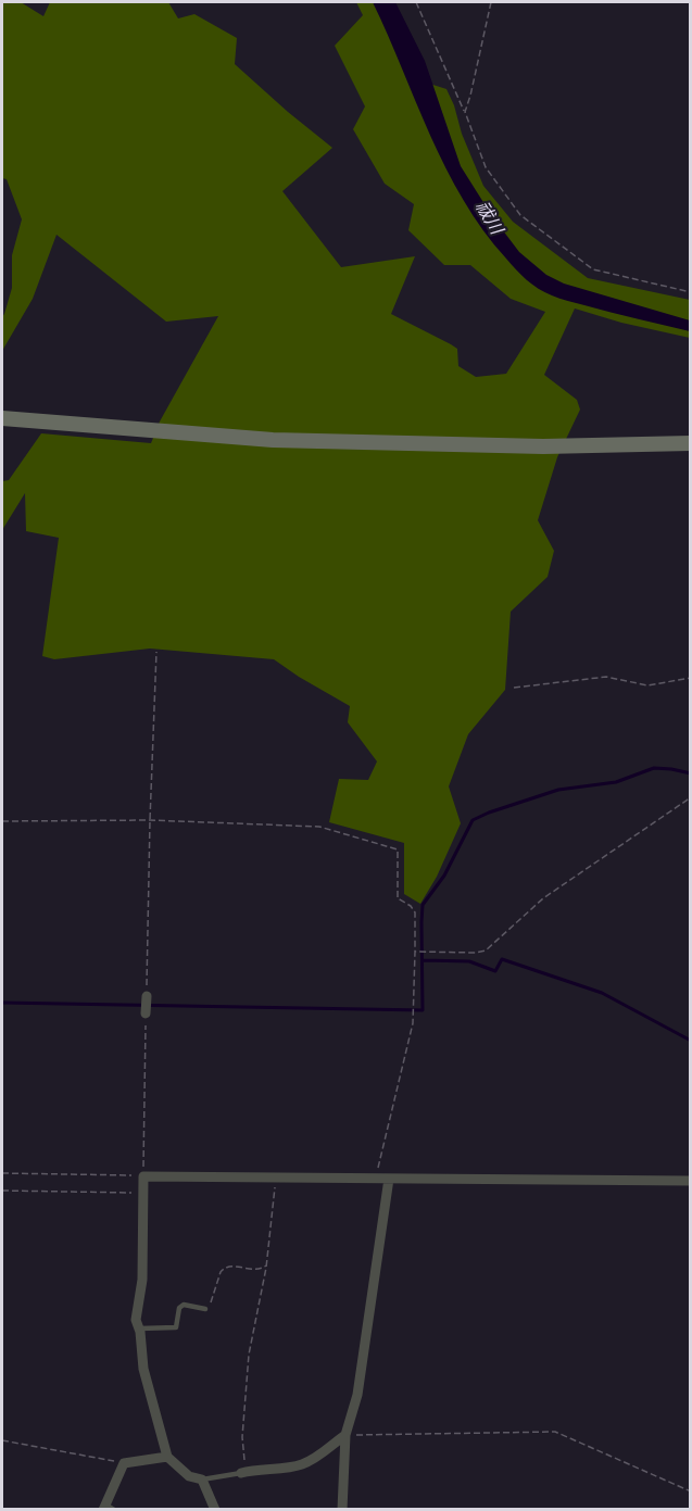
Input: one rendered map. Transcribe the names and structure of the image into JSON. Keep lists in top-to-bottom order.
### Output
{
  "water": ["祓川"]
}
